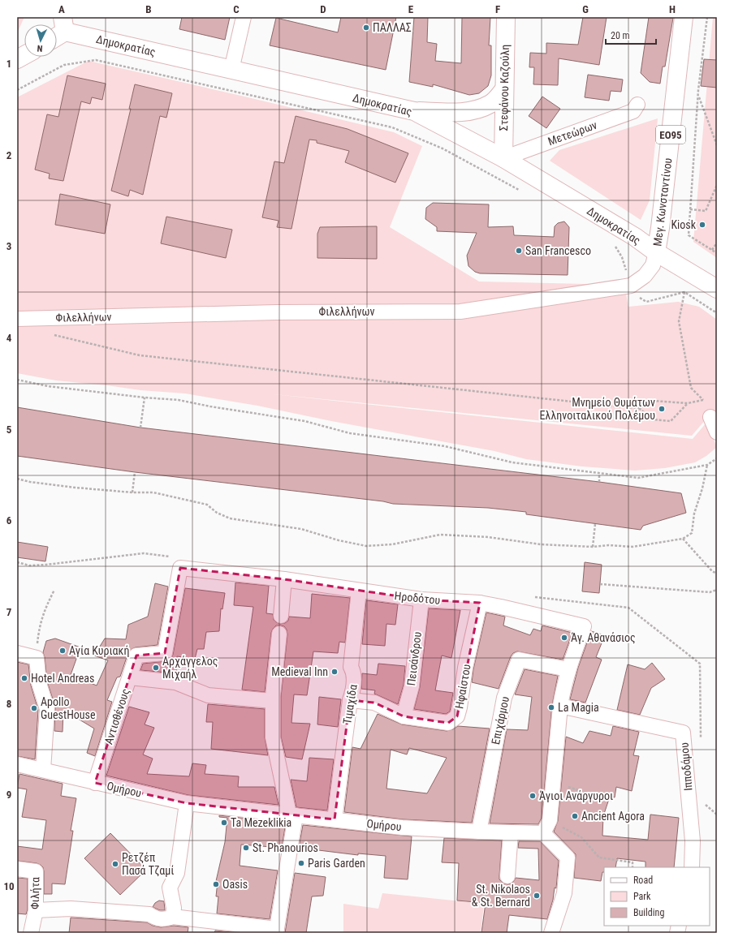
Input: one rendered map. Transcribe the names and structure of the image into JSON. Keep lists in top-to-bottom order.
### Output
{
  "streets": {
    "main road": [
      "Δημοκρατίας",
      "Στεφάνου Καζούλη",
      "ΕΟ95",
      "Μεγ. Κωνσταντίνου"
    ],
    "street": [
      "Μετεώρων",
      "Φιλελλήνων",
      "Ηροδότου",
      "Πεισάνδρου",
      "Ηφαίστου",
      "Τιμαχίδα",
      "Αντισθένους",
      "Επιχάρμου",
      "Ιπποδάμου",
      "Ομήρου",
      "Φιλήτα"
    ]
  },
  "crossings": [
    ["Δημοκρατίας", "Στεφάνου Καζούλη"],
    ["Δημοκρατίας", "Μετεώρων"],
    ["Δημοκρατίας", "Μεγ. Κωνσταντίνου"],
    ["Δημοκρατίας", "Φιλελλήνων"],
    ["Στεφάνου Καζούλη", "Μετεώρων"],
    ["Μεγ. Κωνσταντίνου", "Φιλελλήνων"],
    ["Ηροδότου", "Πεισάνδρου"],
    ["Ηροδότου", "Ηφαίστου"],
    ["Ηροδότου", "Τιμαχίδα"],
    ["Ηροδότου", "Αντισθένους"],
    ["Ηροδότου", "Επιχάρμου"],
    ["Πεισάνδρου", "Ηφαίστου"],
    ["Ηφαίστου", "Τιμαχίδα"],
    ["Τιμαχίδα", "Ομήρου"],
    ["Αντισθένους", "Ομήρου"],
    ["Επιχάρμου", "Ομήρου"]
  ],
  "places": [
    "ΠΑΛΛΑΣ",
    "Kiosk",
    "San Francesco",
    "Μνημείο Θυμάτων Ελληνοιταλικού Πολέμου",
    "Άγ. Αθανάσιος",
    "Αγία Κυριακή",
    "Αρχάγγελος Μιχαήλ",
    "Medieval Inn",
    "Hotel Andreas",
    "La Magia",
    "Apollo GuestHouse",
    "Άγιοι Ανάργυροι",
    "Ancient Agora",
    "Ta Mezeklikia",
    "St. Phanourios",
    "Paris Garden",
    "Ρετζέπ Πασά Τζαμί",
    "Oasis",
    "St. Nikolaos & St. Bernard"
  ],
  "legend": ["Road", "Park", "Building"],
  "scale_bar": "20 m",
  "north": "bottom",
  "grid": {
    "columns": [
      "A",
      "B",
      "C",
      "D",
      "E",
      "F",
      "G",
      "H"
    ],
    "rows": [
      "1",
      "2",
      "3",
      "4",
      "5",
      "6",
      "7",
      "8",
      "9",
      "10"
    ]
  }
}
